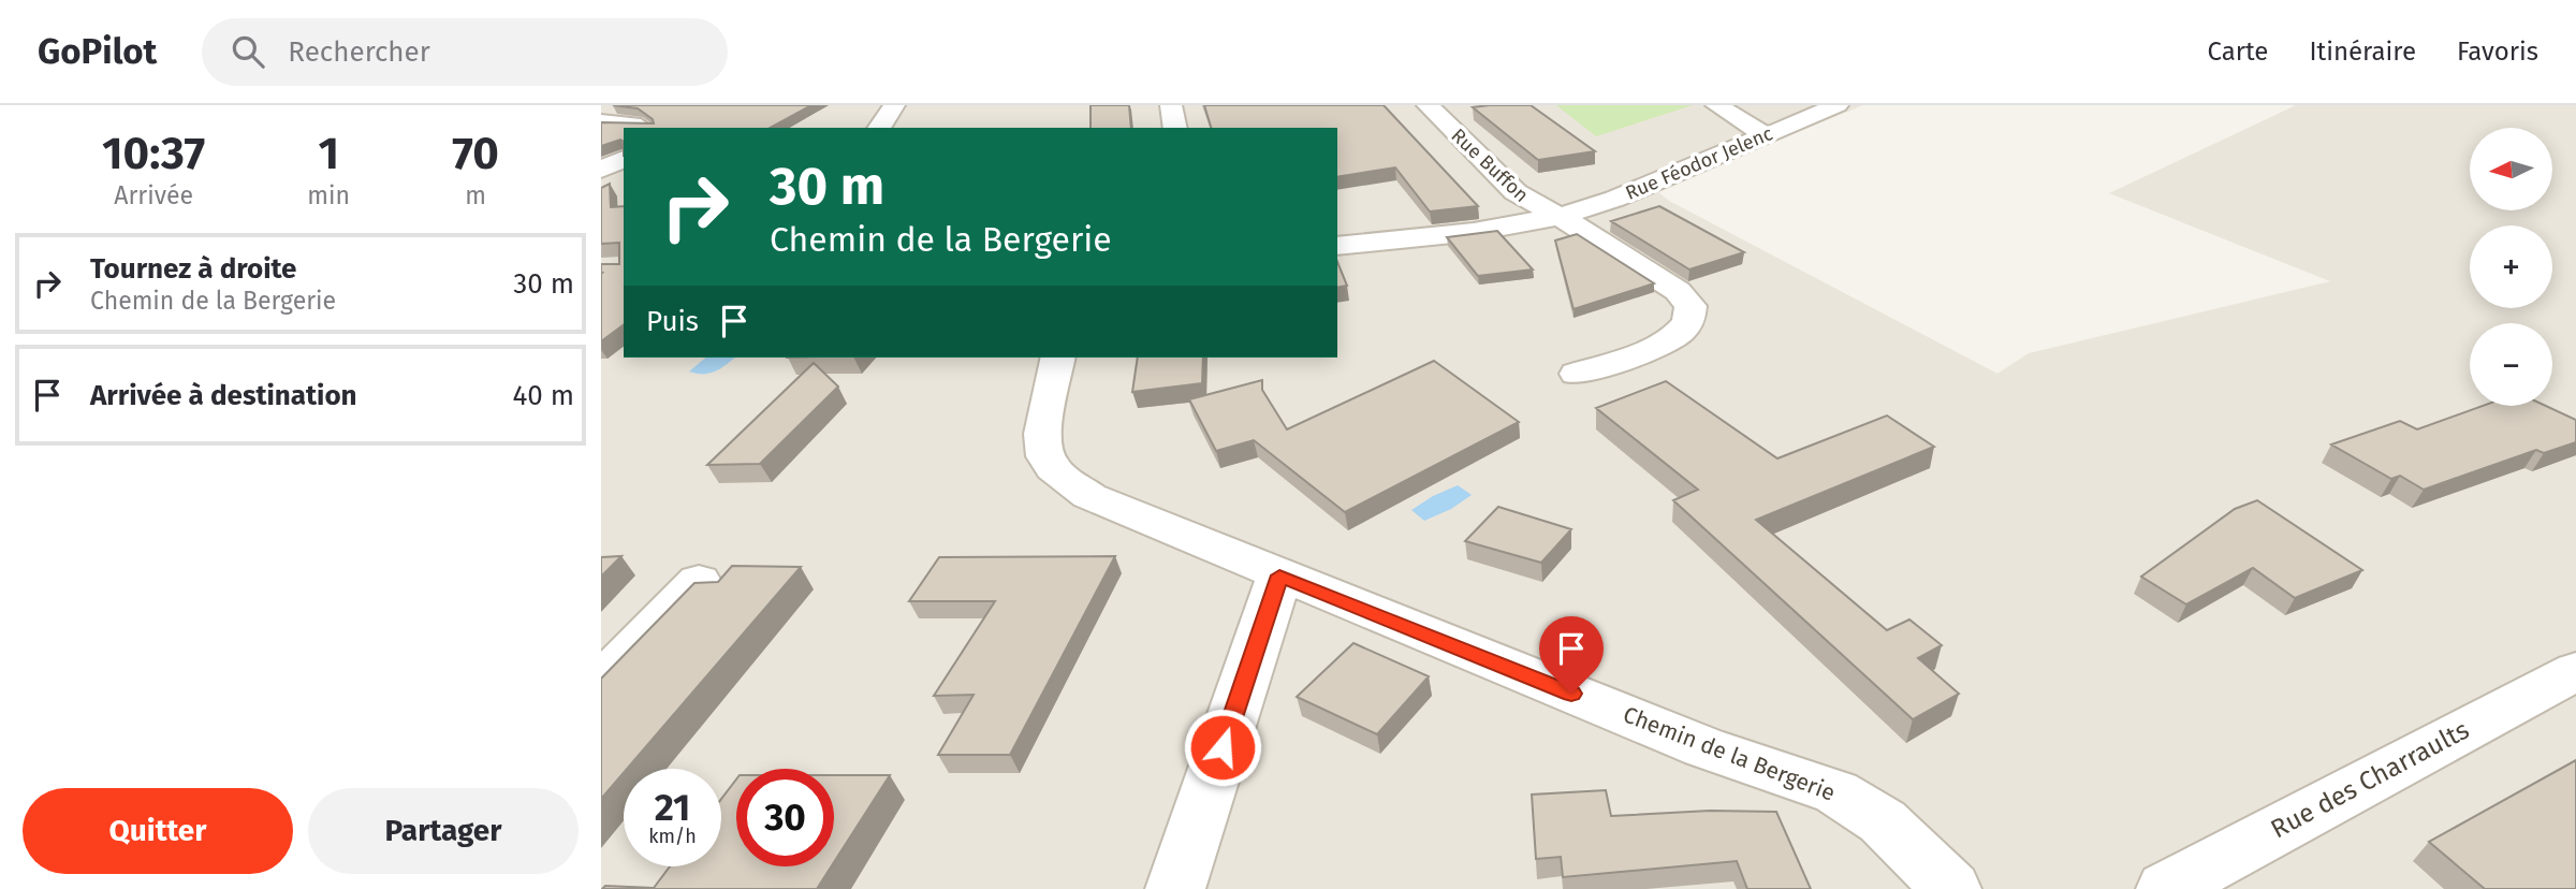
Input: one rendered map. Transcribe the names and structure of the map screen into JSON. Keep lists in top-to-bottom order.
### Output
{
  "streets": {
    "street": [
      "Rue Féodor Jelenc",
      "Rue Buffon",
      "Chemin de la Bergerie",
      "Rue des Charraults"
    ]
  },
  "crossings": [
    ["Rue Féodor Jelenc", "Rue Buffon"]
  ],
  "north": "left",
  "page": {
    "header": "GoPilot",
    "search": "Rechercher",
    "nav": ["Carte", "Itinéraire", "Favoris"],
    "eta": [
      "10:37",
      "Arrivée",
      "1",
      "min",
      "70",
      "m"
    ],
    "map_buttons": ["+", "−"],
    "turn": ["30 m", "Chemin de la Bergerie"],
    "list": [
      {
        "name": "Tournez à droite",
        "note": "Chemin de la Bergerie",
        "value": "30 m"
      },
      {
        "name": "Arrivée à destination",
        "value": "40 m"
      }
    ],
    "then": "Puis",
    "speed": "21 km/h",
    "limit": "30",
    "buttons": ["Quitter", "Partager"]
  }
}
